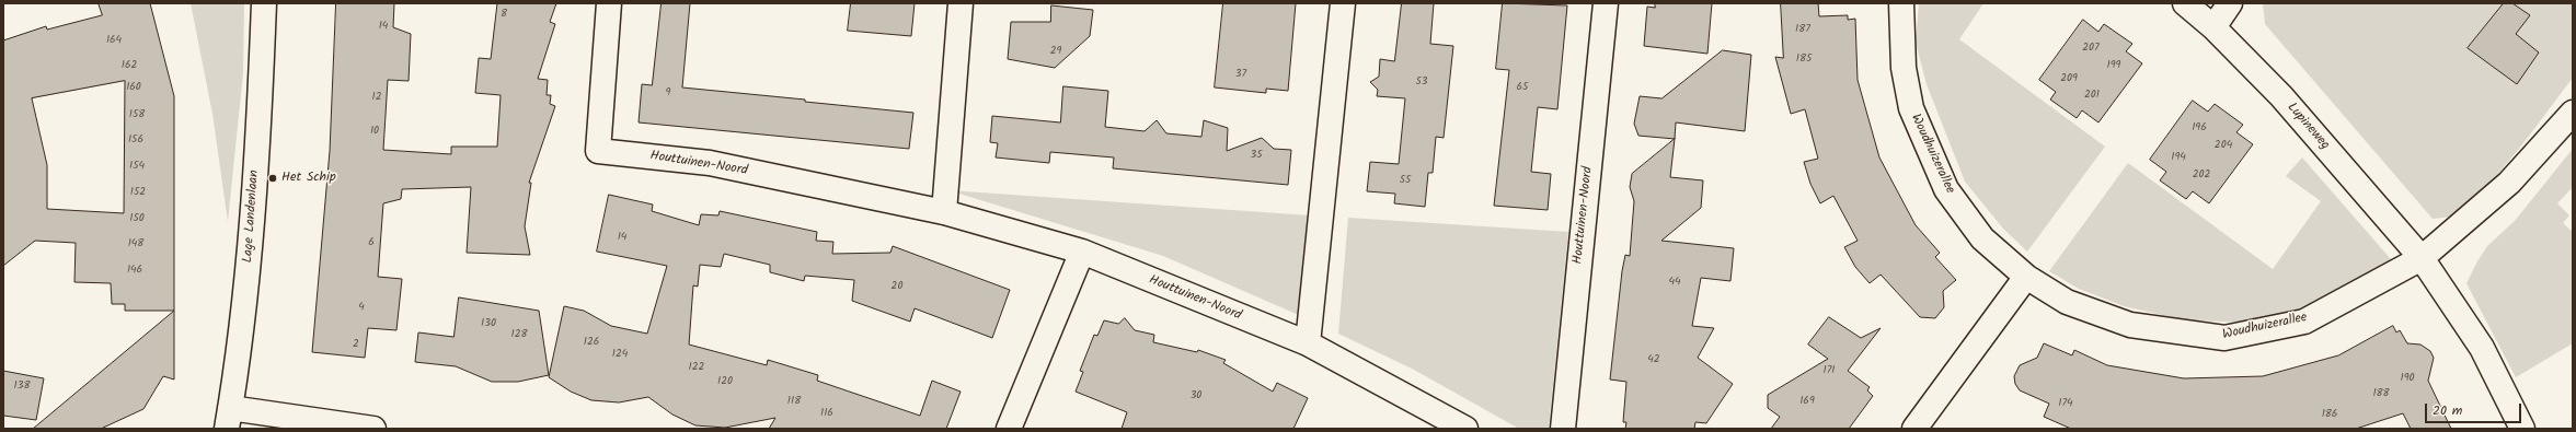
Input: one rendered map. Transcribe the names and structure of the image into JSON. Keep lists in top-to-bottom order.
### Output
{
  "streets": {
    "street": [
      "Lupineweg",
      "Woudhuizerallee",
      "Houttuinen-Noord",
      "Lage Landenlaan"
    ]
  },
  "crossings": [
    ["Lupineweg", "Woudhuizerallee"]
  ],
  "places": ["Het Schip"],
  "house_numbers": [
    "8",
    "14",
    "187",
    "164",
    "207",
    "29",
    "185",
    "162",
    "199",
    "37",
    "209",
    "53",
    "160",
    "65",
    "9",
    "201",
    "12",
    "158",
    "196",
    "10",
    "156",
    "204",
    "35",
    "194",
    "154",
    "202",
    "55",
    "152",
    "150",
    "14",
    "6",
    "148",
    "146",
    "44",
    "20",
    "4",
    "130",
    "128",
    "126",
    "2",
    "124",
    "42",
    "122",
    "171",
    "190",
    "120",
    "138",
    "188",
    "30",
    "118",
    "169",
    "174",
    "116",
    "186"
  ],
  "scale_bar": "20 m"
}
